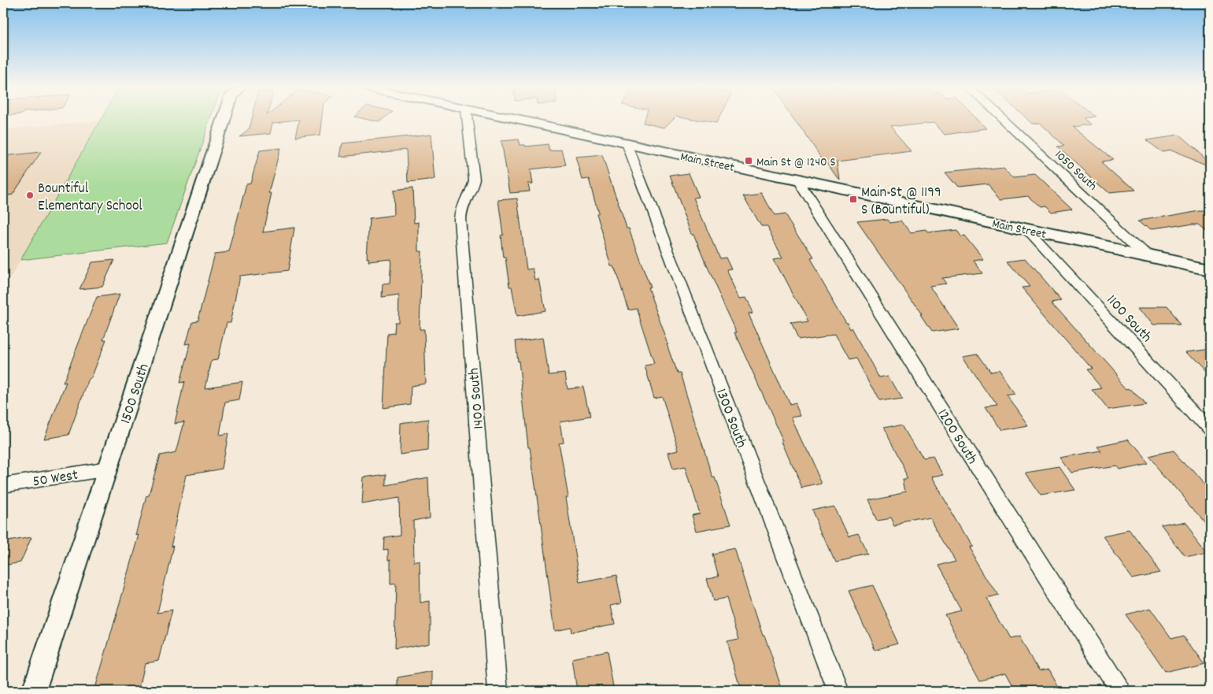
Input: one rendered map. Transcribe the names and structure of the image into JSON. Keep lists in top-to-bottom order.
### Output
{
  "streets": {
    "street": [
      "Main Street",
      "1050 South",
      "1100 South",
      "1500 South",
      "1400 South",
      "1300 South",
      "1200 South",
      "50 West"
    ]
  },
  "crossings": [
    ["Main Street", "1050 South"],
    ["Main Street", "1100 South"],
    ["Main Street", "1300 South"],
    ["Main Street", "1200 South"],
    ["1500 South", "50 West"]
  ],
  "places": {
    "transit": ["Main St @ 1240 S", "Main St @ 1199 S (Bountiful)"],
    "other": ["Bountiful Elementary School"]
  }
}
